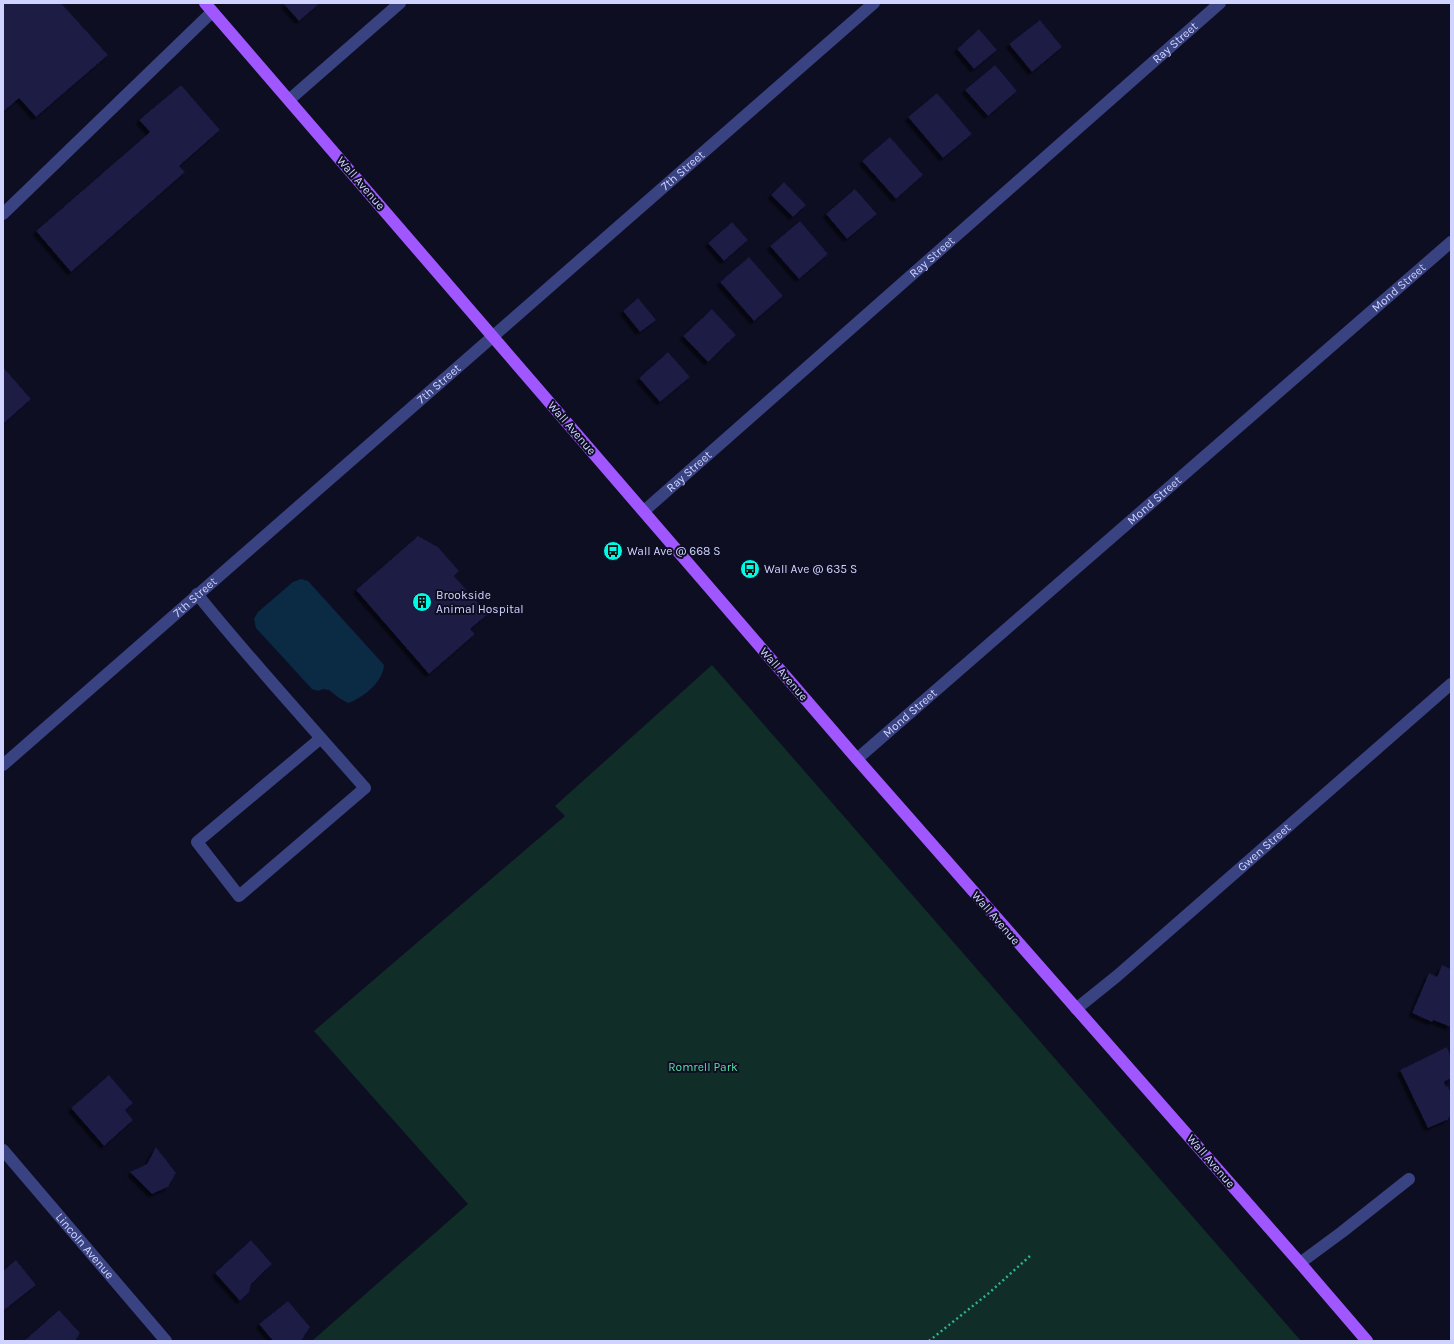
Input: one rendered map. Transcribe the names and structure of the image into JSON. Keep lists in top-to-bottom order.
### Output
{
  "streets": {
    "main road": ["Wall Avenue"],
    "street": [
      "Ray Street",
      "7th Street",
      "Mond Street",
      "Gwen Street",
      "Lincoln Avenue"
    ]
  },
  "crossings": [
    ["Ray Street", "Wall Avenue"],
    ["7th Street", "Wall Avenue"],
    ["Wall Avenue", "Mond Street"],
    ["Wall Avenue", "Gwen Street"]
  ],
  "parks": ["Romrell Park"],
  "places": {
    "bus stop": ["Wall Ave @ 668 S", "Wall Ave @ 635 S"],
    "building": ["Brookside Animal Hospital"]
  }
}
